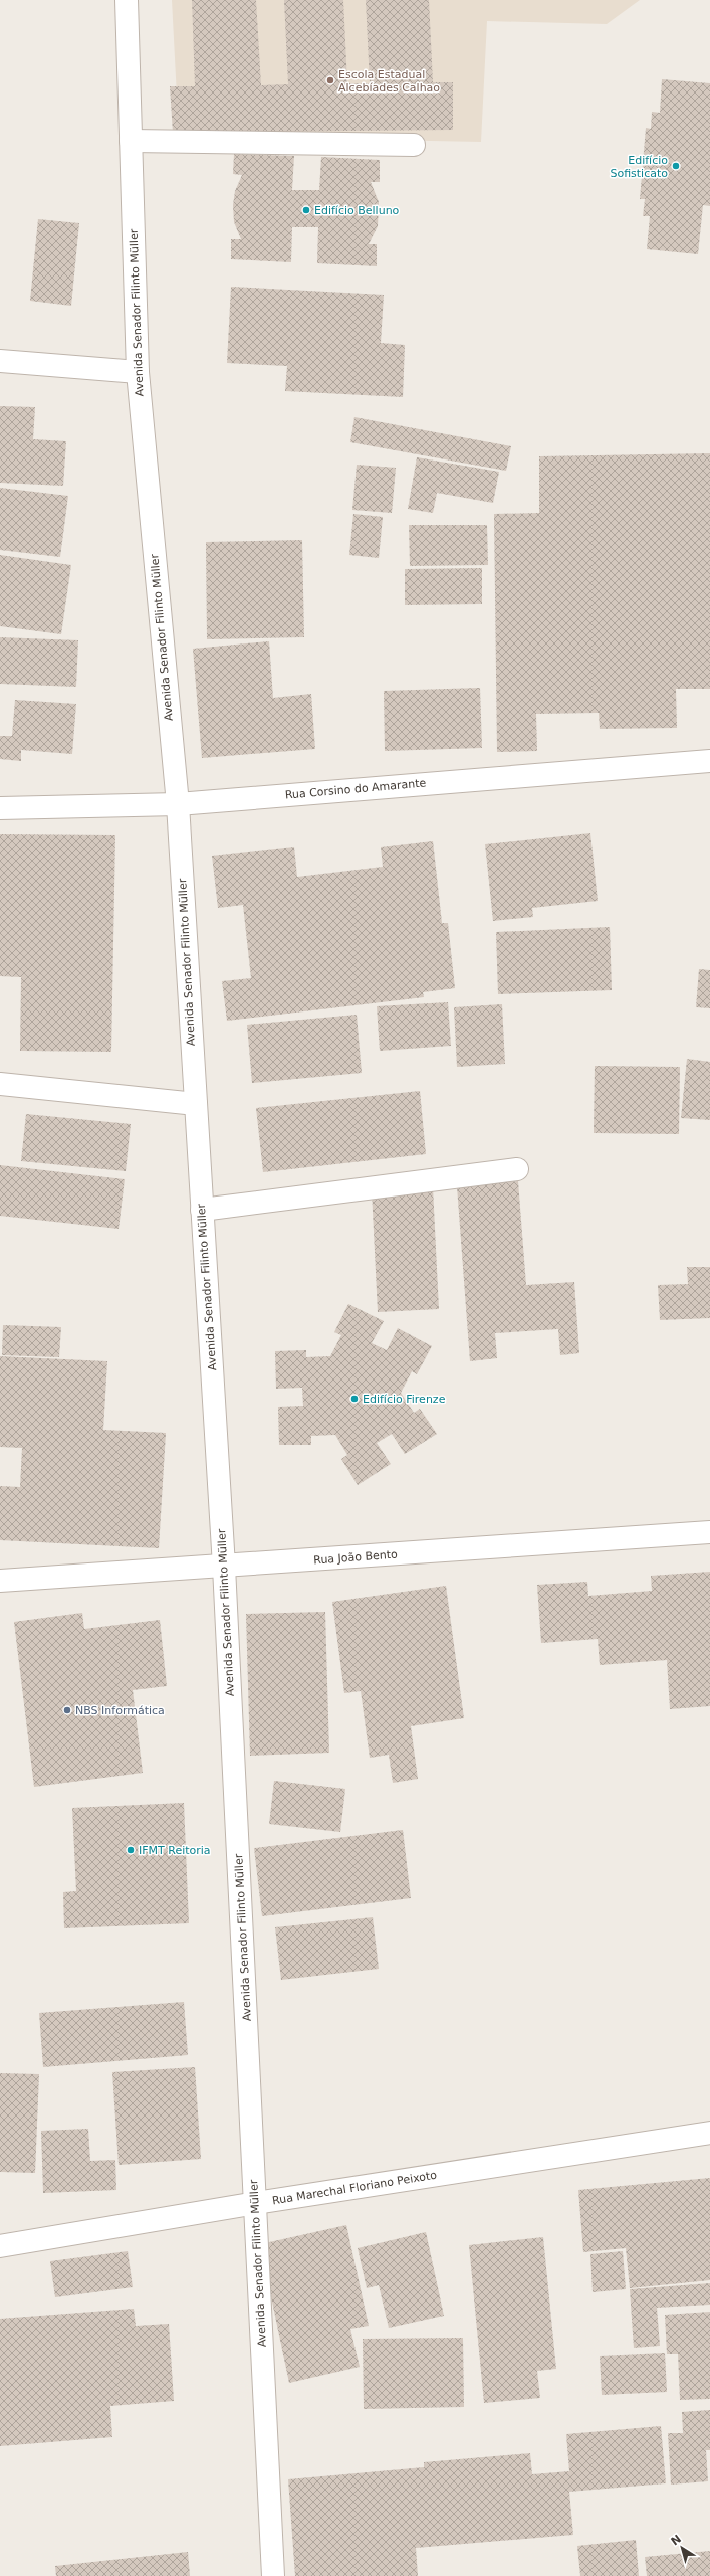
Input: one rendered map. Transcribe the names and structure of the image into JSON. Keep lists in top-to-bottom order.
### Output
{
  "streets": {
    "street": [
      "Avenida Senador Filinto Müller",
      "Rua Corsino do Amarante",
      "Rua João Bento",
      "Rua Marechal Floriano Peixoto"
    ]
  },
  "crossings": [
    ["Avenida Senador Filinto Müller", "Rua Corsino do Amarante"],
    ["Avenida Senador Filinto Müller", "Rua João Bento"],
    ["Avenida Senador Filinto Müller", "Rua Marechal Floriano Peixoto"]
  ],
  "places": [
    "Escola Estadual Alcebíades Calhao",
    "Edifício Sofisticato",
    "Edifício Belluno",
    "Edifício Firenze",
    "NBS Informática",
    "IFMT Reitoria"
  ],
  "north": "top left"
}
